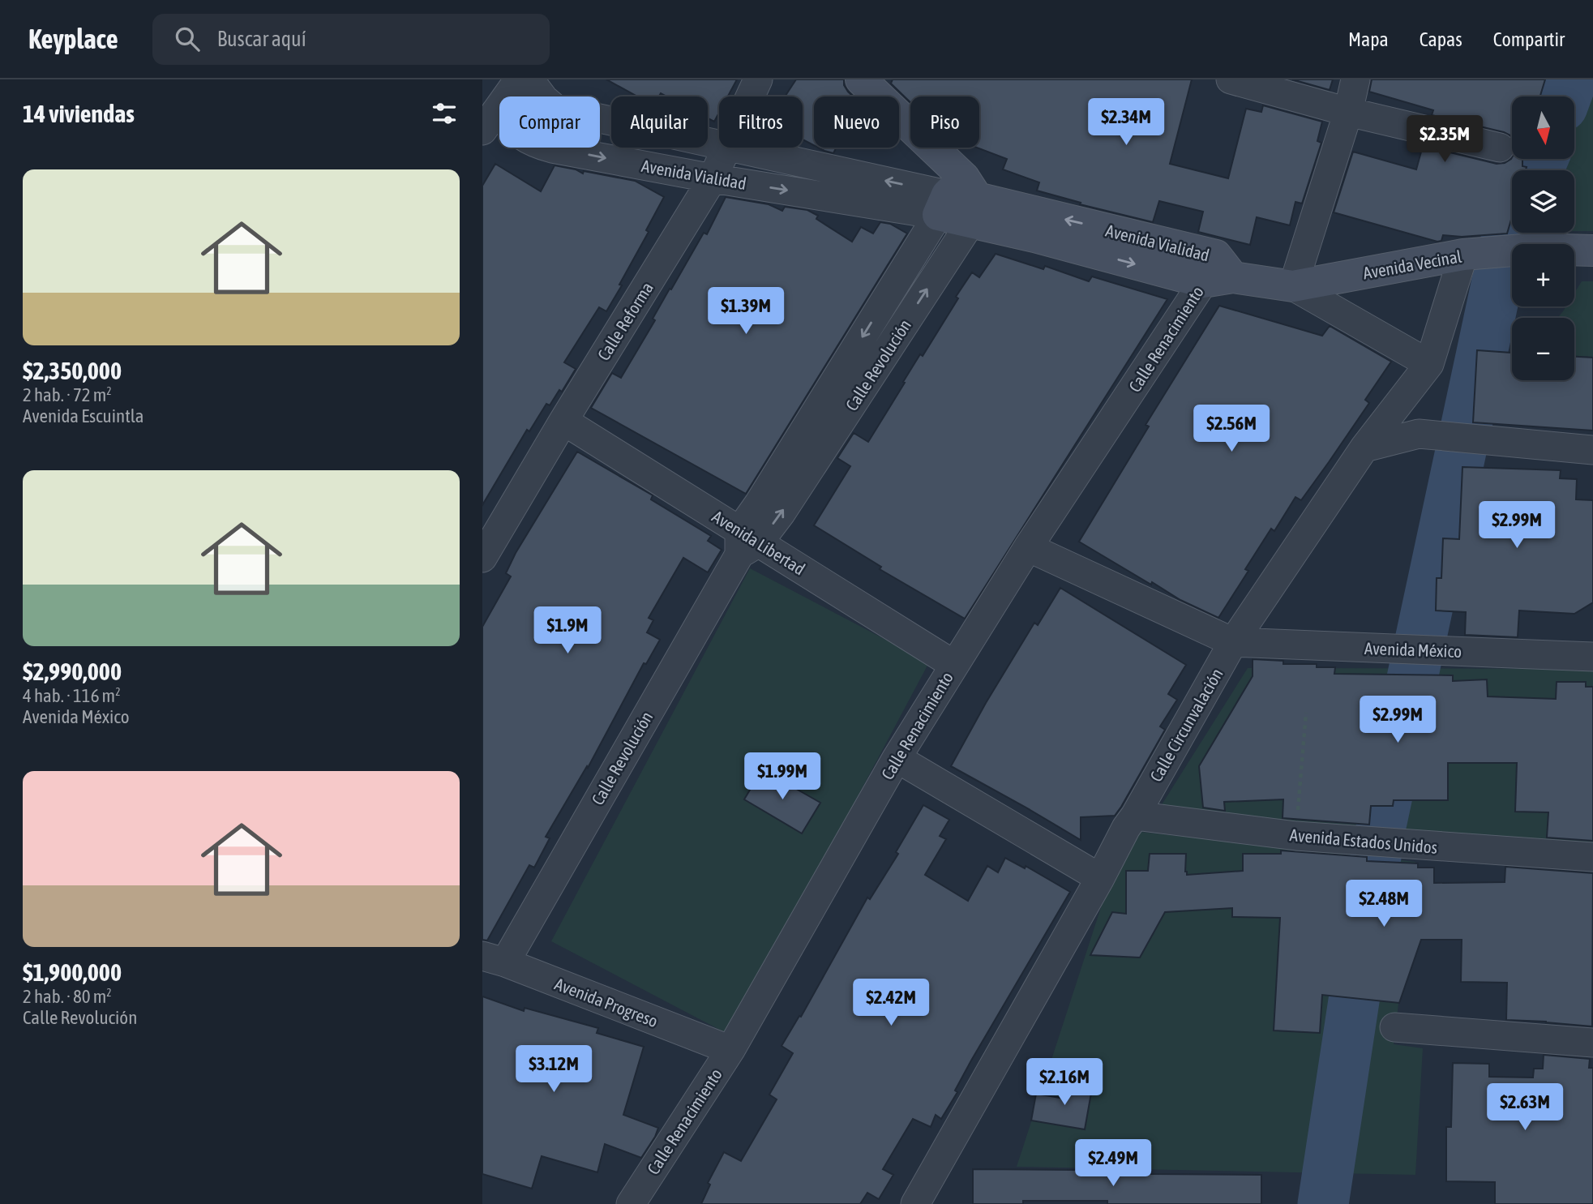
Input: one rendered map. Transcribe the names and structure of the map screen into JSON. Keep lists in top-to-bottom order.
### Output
{
  "streets": {
    "street": [
      "Avenida Vialidad",
      "Avenida Vecinal",
      "Calle Reforma",
      "Calle Renacimiento",
      "Calle Revolución",
      "Avenida Libertad",
      "Avenida México",
      "Calle Circunvalación",
      "Avenida Estados Unidos",
      "Avenida Progreso"
    ]
  },
  "crossings": [
    ["Avenida Vialidad", "Avenida Vecinal"],
    ["Avenida Vialidad", "Calle Reforma"],
    ["Avenida Vialidad", "Calle Renacimiento"],
    ["Avenida Vialidad", "Calle Revolución"],
    ["Avenida Vecinal", "Calle Renacimiento"],
    ["Avenida Vecinal", "Calle Circunvalación"],
    ["Calle Reforma", "Avenida Libertad"],
    ["Calle Renacimiento", "Avenida Libertad"],
    ["Calle Renacimiento", "Avenida Progreso"],
    ["Calle Revolución", "Avenida Libertad"],
    ["Calle Revolución", "Avenida Progreso"],
    ["Avenida México", "Calle Circunvalación"],
    ["Calle Circunvalación", "Avenida Estados Unidos"]
  ],
  "north": "bottom",
  "page": {
    "header": "Keyplace",
    "search": "Buscar aquí",
    "nav": ["Mapa", "Capas", "Compartir"],
    "heading": "14 viviendas",
    "map_buttons": ["+", "−"],
    "chip": [
      "Comprar",
      "Alquilar",
      "Filtros",
      "Nuevo",
      "Piso"
    ],
    "price": [
      "$2.34M",
      "$2.35M",
      "$1.39M",
      "$2.56M",
      "$2.99M",
      "$1.9M",
      "$2.99M",
      "$1.99M",
      "$2.48M",
      "$2.42M",
      "$3.12M",
      "$2.16M",
      "$2.63M",
      "$2.49M"
    ],
    "list": [
      {
        "name": "$2,350,000",
        "note": "2 hab. · 72 m² · Avenida Escuintla"
      },
      {
        "name": "$2,990,000",
        "note": "4 hab. · 116 m² · Avenida México"
      },
      {
        "name": "$1,900,000",
        "note": "2 hab. · 80 m² · Calle Revolución"
      }
    ]
  }
}
